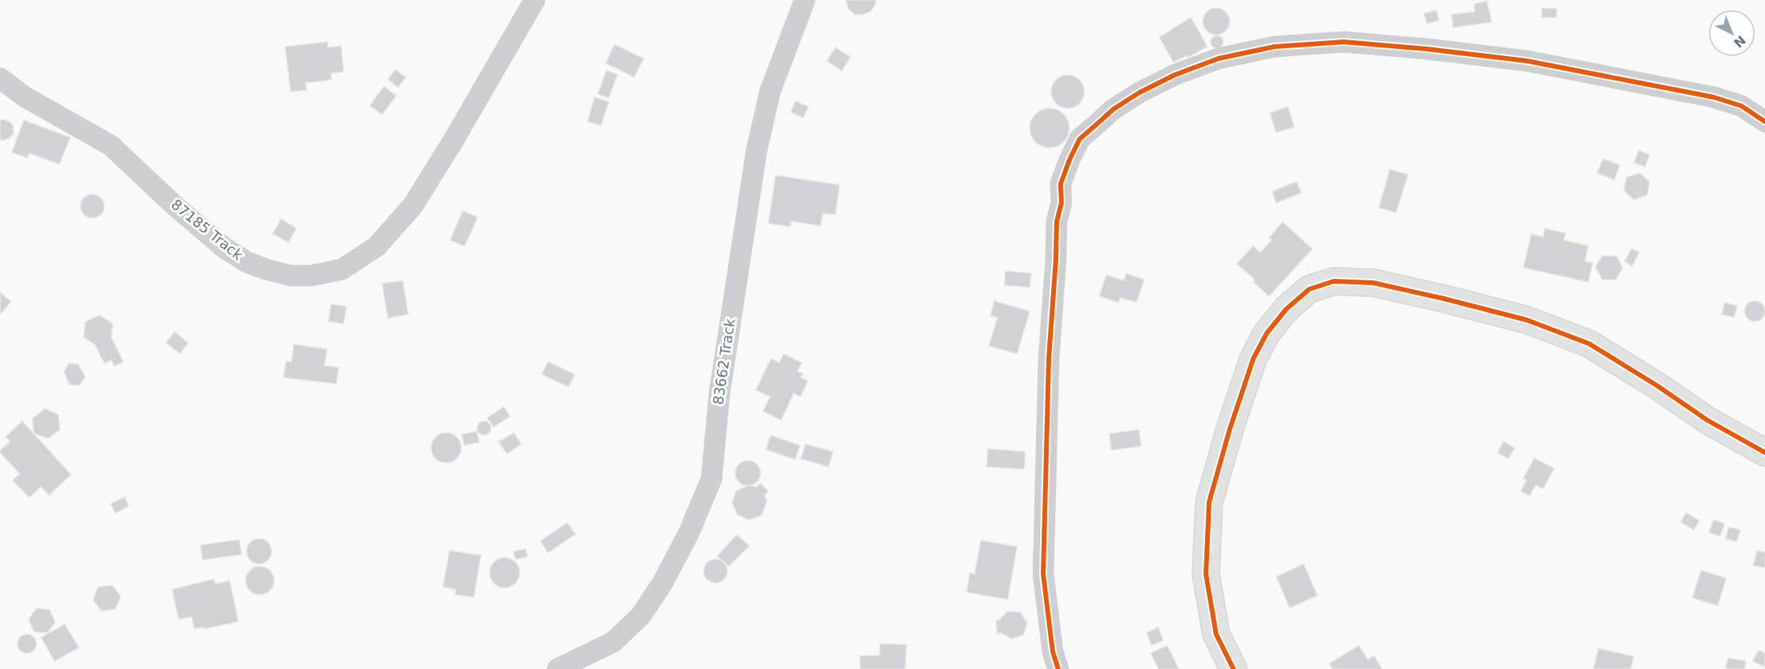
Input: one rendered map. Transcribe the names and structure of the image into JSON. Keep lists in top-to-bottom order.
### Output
{
  "streets": {
    "street": ["87185 Track", "83662 Track"]
  },
  "north": "bottom right"
}
